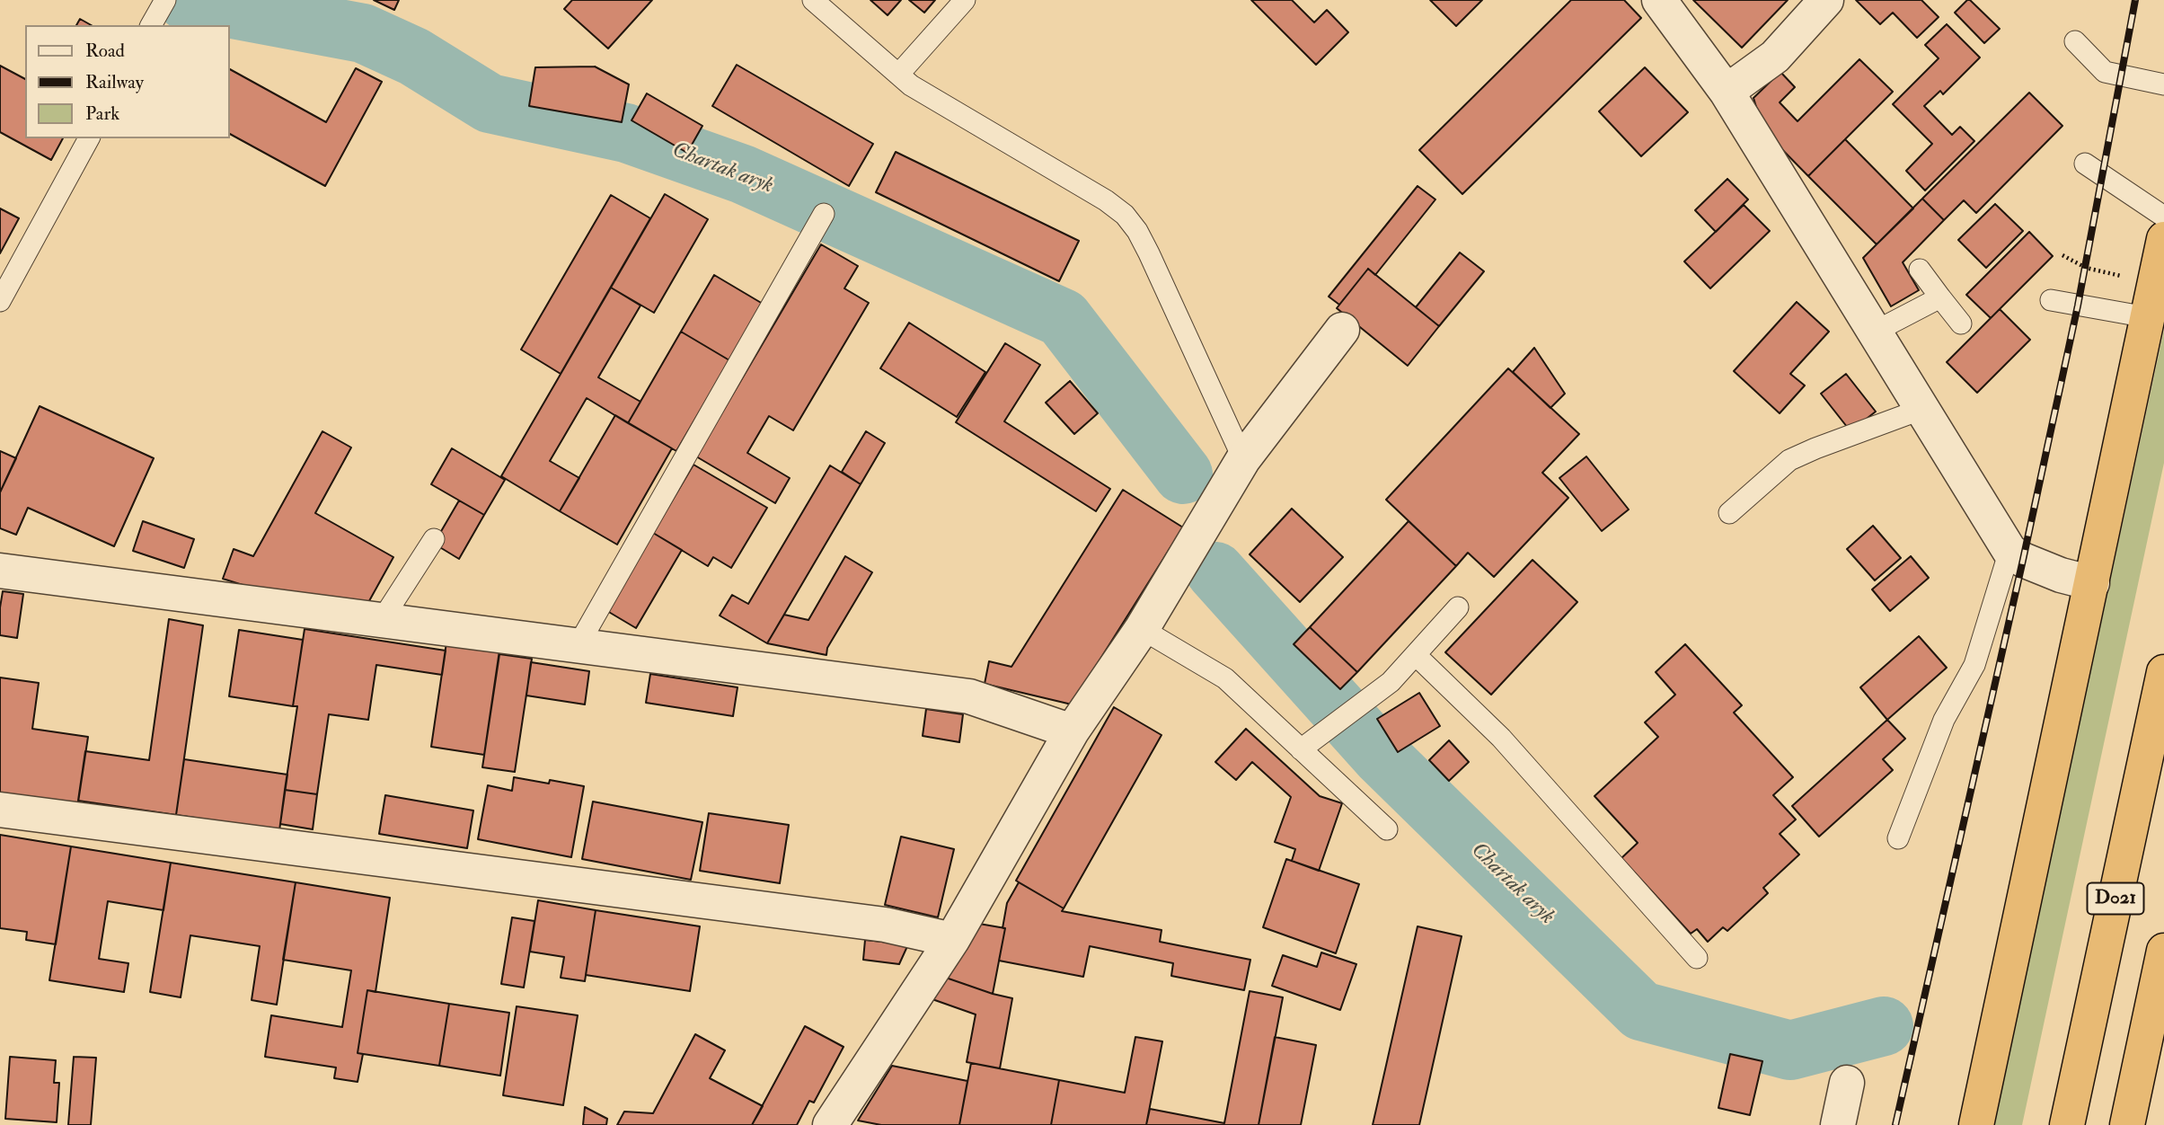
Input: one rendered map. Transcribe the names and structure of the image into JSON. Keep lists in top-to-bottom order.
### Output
{
  "streets": {
    "highway": ["D021"]
  },
  "water": ["Chartak aryk"],
  "legend": ["Road", "Railway", "Park"]
}
